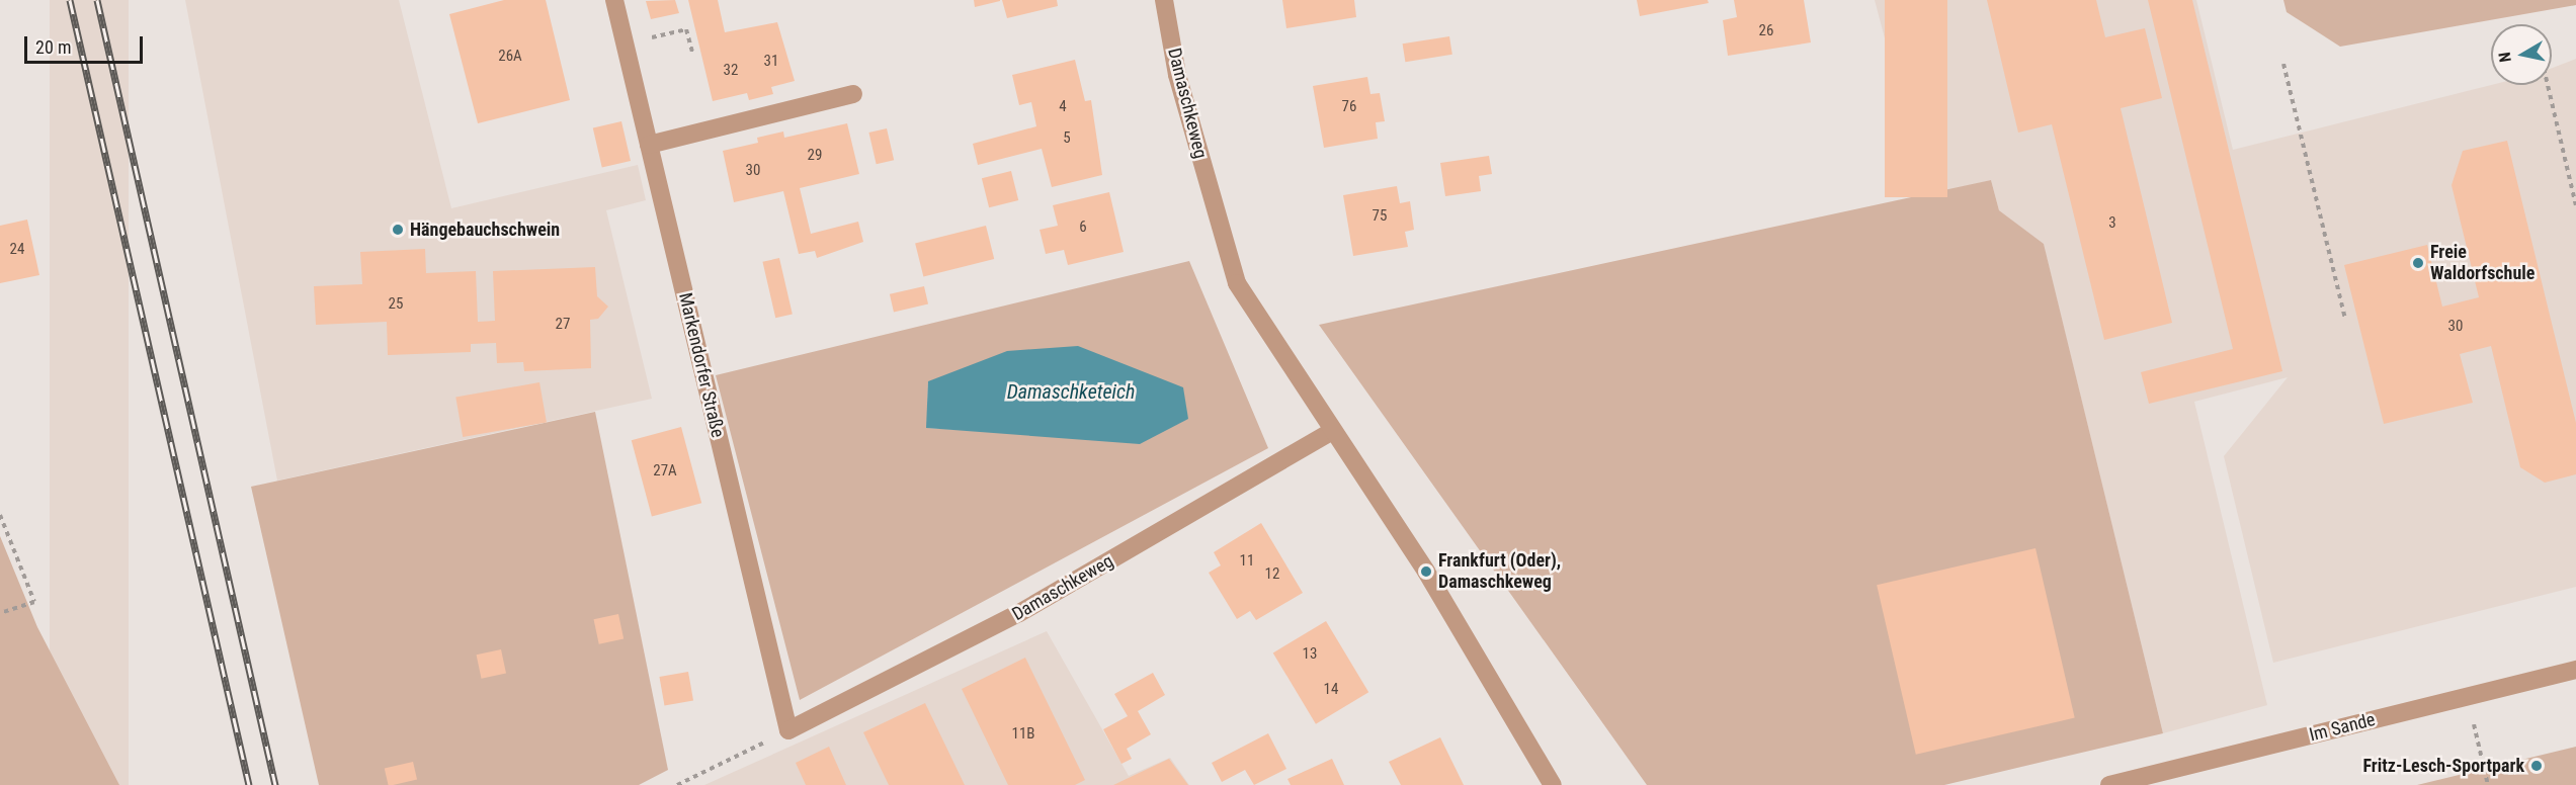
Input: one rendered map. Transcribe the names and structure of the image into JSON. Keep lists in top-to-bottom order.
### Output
{
  "streets": {
    "street": ["Damaschkeweg", "Markendorfer Straße", "Im Sande"]
  },
  "crossings": [
    ["Damaschkeweg", "Markendorfer Straße"]
  ],
  "water": ["Damaschketeich"],
  "places": [
    "Hängebauchschwein",
    "Freie Waldorfschule",
    "Frankfurt (Oder), Damaschkeweg",
    "Fritz-Lesch-Sportpark"
  ],
  "house_numbers": [
    "26",
    "26A",
    "31",
    "32",
    "4",
    "76",
    "5",
    "29",
    "30",
    "75",
    "3",
    "6",
    "24",
    "25",
    "27",
    "30",
    "27A",
    "11",
    "12",
    "13",
    "14",
    "11B"
  ],
  "scale_bar": "20 m",
  "north": "left"
}
